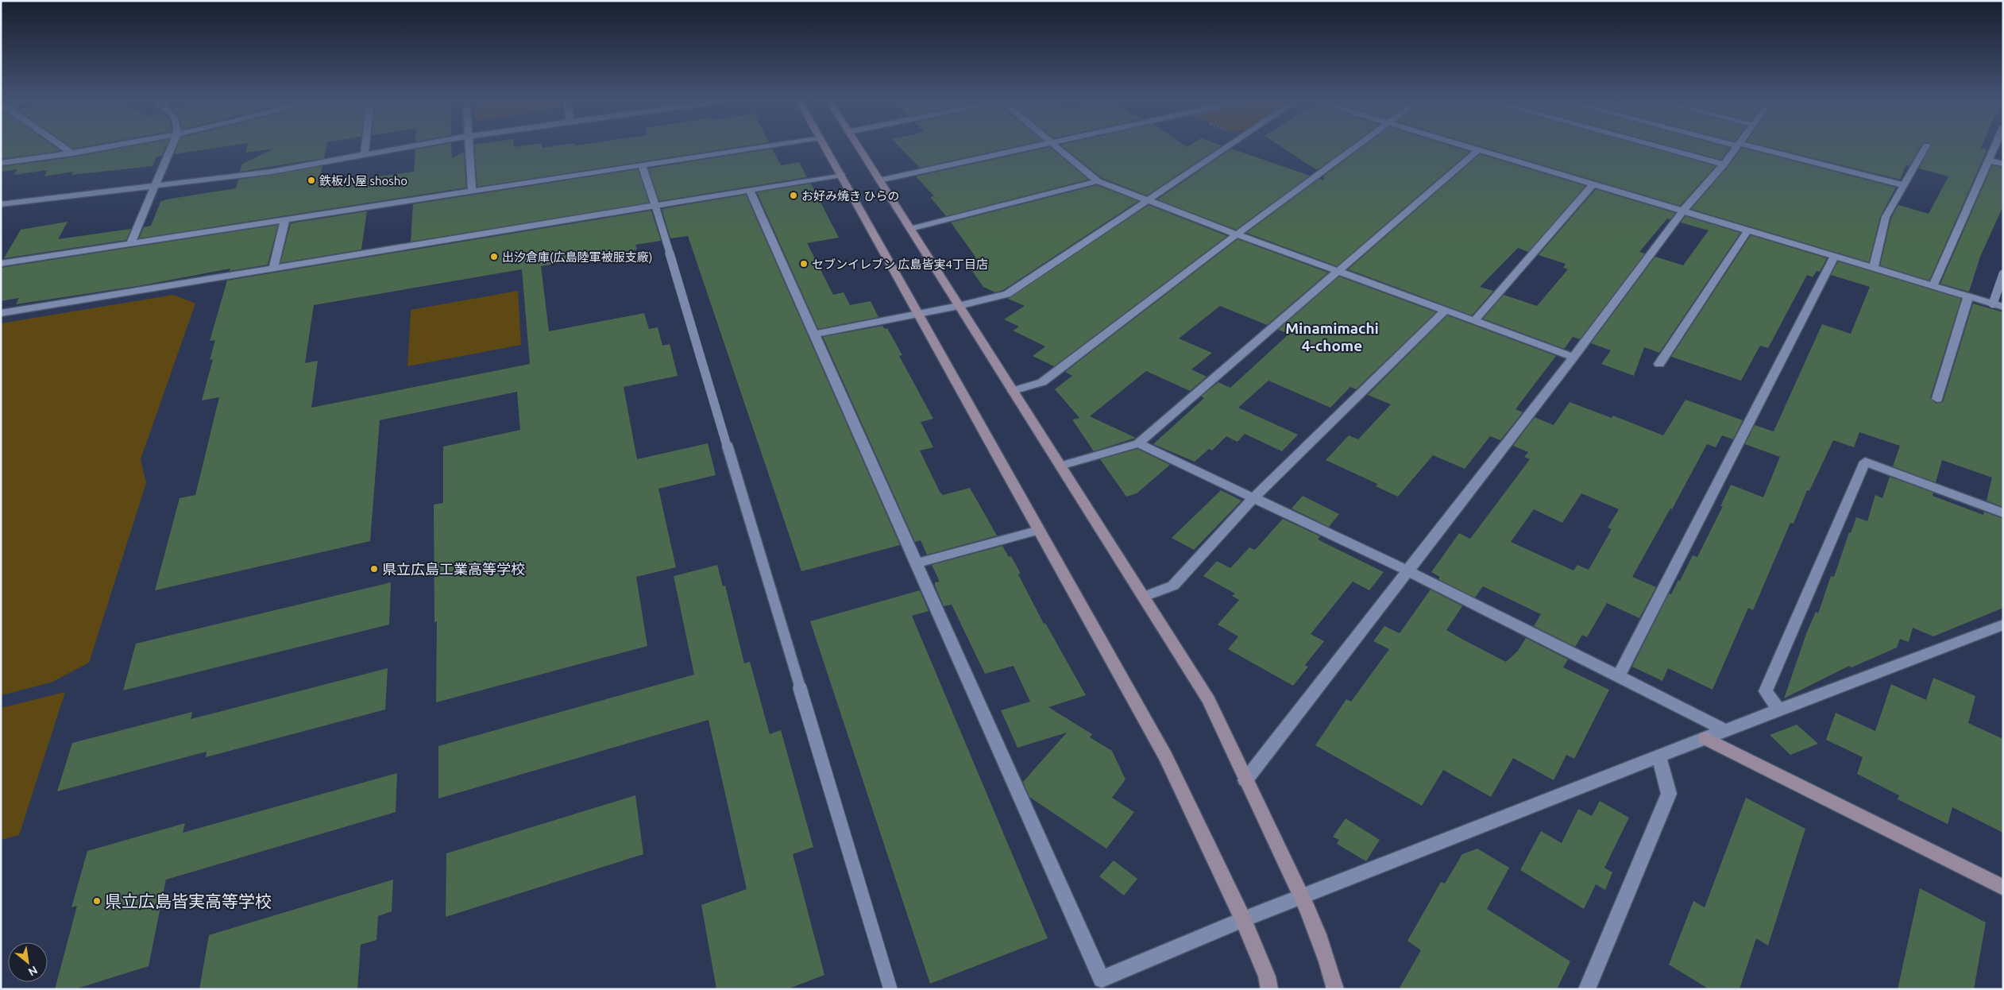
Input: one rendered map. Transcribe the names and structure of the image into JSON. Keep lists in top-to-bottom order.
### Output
{
  "districts": ["Minamimachi 4-chome"],
  "places": [
    "鉄板小屋 shosho",
    "お好み焼き ひらの",
    "出汐倉庫(広島陸軍被服支廠)",
    "セブンイレブン 広島皆実4丁目店",
    "県立広島工業高等学校",
    "県立広島皆実高等学校"
  ],
  "north": "bottom right"
}
